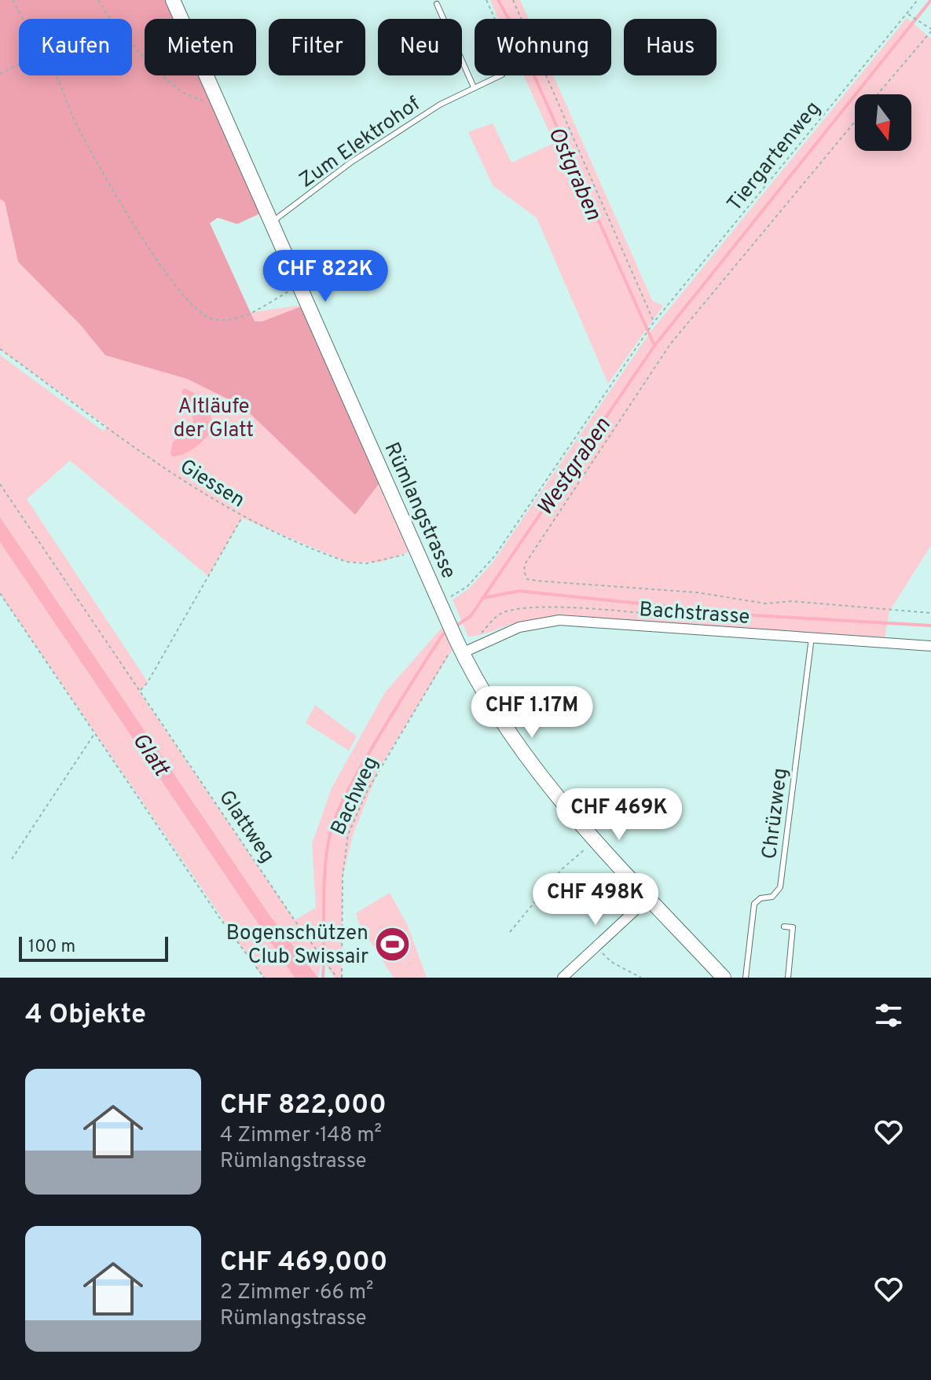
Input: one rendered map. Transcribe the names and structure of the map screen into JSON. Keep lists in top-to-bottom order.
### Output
{
  "streets": {
    "street": ["Rümlangstrasse", "Bachstrasse"],
    "lane": ["Zum Elektrohof", "Chrüzweg"],
    "path": [
      "Tiergartenweg",
      "Giessen",
      "Bachweg",
      "Glattweg"
    ]
  },
  "crossings": [
    ["Zum Elektrohof", "Rümlangstrasse"],
    ["Rümlangstrasse", "Bachstrasse"],
    ["Rümlangstrasse", "Bachweg"],
    ["Bachstrasse", "Bachweg"],
    ["Bachstrasse", "Chrüzweg"]
  ],
  "water": ["Ostgraben", "Westgraben", "Glatt"],
  "parks": ["Altläufe der Glatt"],
  "places": {
    "sports": ["Bogenschützen Club Swissair"]
  },
  "scale_bar": "100 m",
  "north": "bottom",
  "page": {
    "chip": [
      "Kaufen",
      "Mieten",
      "Filter",
      "Neu",
      "Wohnung",
      "Haus"
    ],
    "price": [
      "CHF 822K",
      "CHF 1.17M",
      "CHF 469K",
      "CHF 498K"
    ],
    "scale": "100 m",
    "heading": "4 Objekte",
    "list": [
      {
        "name": "CHF 822,000",
        "note": "4 Zimmer · 148 m² · Rümlangstrasse"
      },
      {
        "name": "CHF 469,000",
        "note": "2 Zimmer · 66 m² · Rümlangstrasse"
      }
    ]
  }
}
